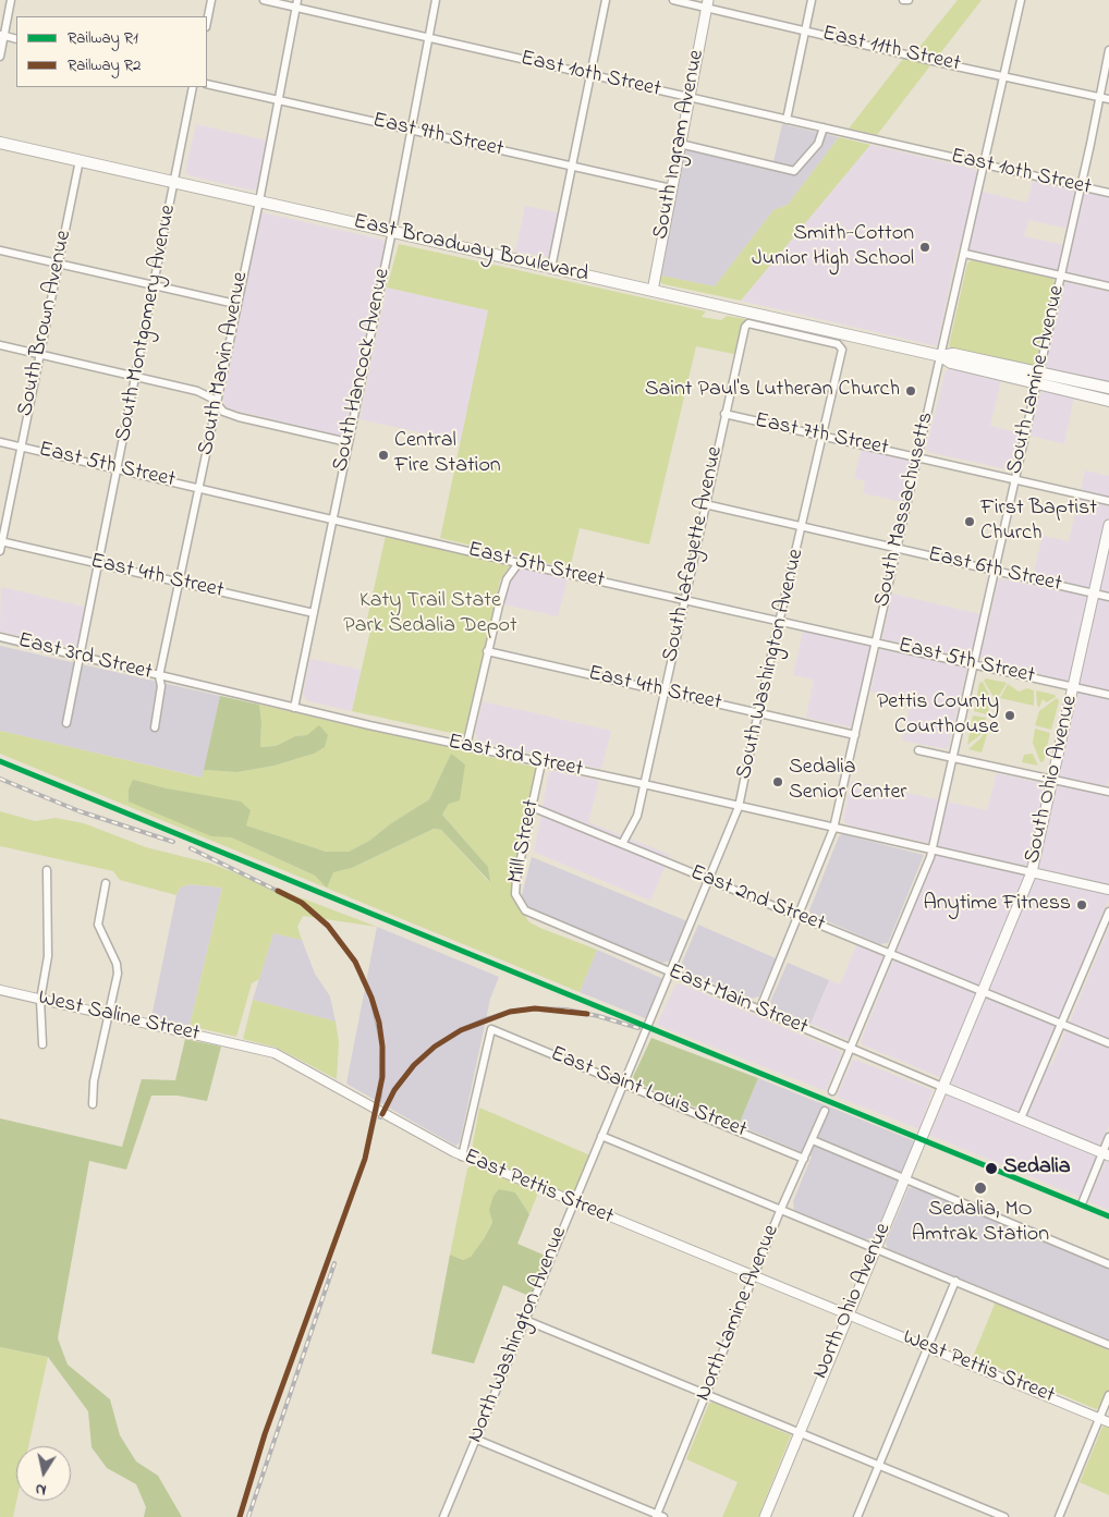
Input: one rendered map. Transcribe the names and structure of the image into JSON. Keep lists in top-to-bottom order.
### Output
{
  "streets": {
    "highway": ["East Broadway Boulevard"],
    "main road": ["South Ingram Avenue", "South Ohio Avenue", "North Ohio Avenue"],
    "street": [
      "East 11th Street",
      "East 10th Street",
      "East 9th Street",
      "South Brown Avenue",
      "South Montgomery Avenue",
      "South Marvin Avenue",
      "South Hancock Avenue",
      "South Lamine Avenue",
      "East 7th Street",
      "East 5th Street",
      "South Massachusetts",
      "South Lafayette Avenue",
      "East 6th Street",
      "East 4th Street",
      "East 3rd Street",
      "South Washington Avenue",
      "Mill Street",
      "East 2nd Street",
      "East Main Street",
      "West Saline Street",
      "East Saint Louis Street",
      "East Pettis Street",
      "North Lamine Avenue",
      "North Washington Avenue",
      "West Pettis Street"
    ]
  },
  "crossings": [
    ["East 11th Street", "South Ingram Avenue"],
    ["East 11th Street", "South Lamine Avenue"],
    ["East 11th Street", "South Massachusetts"],
    ["East 10th Street", "South Ingram Avenue"],
    ["East 10th Street", "South Marvin Avenue"],
    ["East 10th Street", "South Hancock Avenue"],
    ["East 10th Street", "South Lamine Avenue"],
    ["East 10th Street", "South Massachusetts"],
    ["East 9th Street", "South Ingram Avenue"],
    ["East 9th Street", "South Marvin Avenue"],
    ["East 9th Street", "South Hancock Avenue"],
    ["South Ingram Avenue", "East Broadway Boulevard"],
    ["East Broadway Boulevard", "South Brown Avenue"],
    ["East Broadway Boulevard", "South Montgomery Avenue"],
    ["East Broadway Boulevard", "South Marvin Avenue"],
    ["East Broadway Boulevard", "South Hancock Avenue"],
    ["East Broadway Boulevard", "South Lamine Avenue"],
    ["East Broadway Boulevard", "South Massachusetts"],
    ["South Brown Avenue", "East 5th Street"],
    ["South Brown Avenue", "East 4th Street"],
    ["South Montgomery Avenue", "East 5th Street"],
    ["South Montgomery Avenue", "East 4th Street"],
    ["South Montgomery Avenue", "East 3rd Street"],
    ["South Marvin Avenue", "East 5th Street"],
    ["South Marvin Avenue", "East 4th Street"],
    ["South Marvin Avenue", "East 3rd Street"],
    ["South Hancock Avenue", "East 5th Street"],
    ["South Hancock Avenue", "East 4th Street"],
    ["South Hancock Avenue", "East 3rd Street"],
    ["South Lamine Avenue", "East 7th Street"],
    ["South Lamine Avenue", "East 5th Street"],
    ["South Lamine Avenue", "East 6th Street"],
    ["South Lamine Avenue", "East 3rd Street"],
    ["South Lamine Avenue", "East 2nd Street"],
    ["South Lamine Avenue", "East Main Street"],
    ["East 7th Street", "South Massachusetts"],
    ["East 7th Street", "South Lafayette Avenue"],
    ["East 7th Street", "South Washington Avenue"],
    ["East 5th Street", "South Massachusetts"],
    ["East 5th Street", "South Lafayette Avenue"],
    ["East 5th Street", "South Washington Avenue"],
    ["East 5th Street", "South Ohio Avenue"],
    ["South Massachusetts", "East 6th Street"],
    ["South Massachusetts", "East 4th Street"],
    ["South Massachusetts", "East 3rd Street"],
    ["South Massachusetts", "East 2nd Street"],
    ["South Massachusetts", "East Main Street"],
    ["South Lafayette Avenue", "East 6th Street"],
    ["South Lafayette Avenue", "East 4th Street"],
    ["South Lafayette Avenue", "East 3rd Street"],
    ["South Lafayette Avenue", "South Washington Avenue"],
    ["South Lafayette Avenue", "East 2nd Street"],
    ["East 6th Street", "South Washington Avenue"],
    ["East 6th Street", "South Ohio Avenue"],
    ["East 4th Street", "South Washington Avenue"],
    ["East 3rd Street", "South Washington Avenue"],
    ["East 3rd Street", "South Ohio Avenue"],
    ["East 3rd Street", "Mill Street"],
    ["South Washington Avenue", "East 2nd Street"],
    ["South Washington Avenue", "East Main Street"],
    ["South Washington Avenue", "North Washington Avenue"],
    ["South Ohio Avenue", "East 2nd Street"],
    ["South Ohio Avenue", "East Main Street"],
    ["South Ohio Avenue", "North Ohio Avenue"],
    ["Mill Street", "East 2nd Street"],
    ["Mill Street", "East Main Street"],
    ["East Main Street", "North Ohio Avenue"],
    ["East Main Street", "North Washington Avenue"],
    ["West Saline Street", "East Pettis Street"],
    ["East Saint Louis Street", "East Pettis Street"],
    ["East Saint Louis Street", "North Lamine Avenue"],
    ["East Saint Louis Street", "North Washington Avenue"],
    ["East Pettis Street", "North Ohio Avenue"],
    ["East Pettis Street", "North Lamine Avenue"],
    ["East Pettis Street", "North Washington Avenue"],
    ["East Pettis Street", "West Pettis Street"],
    ["North Ohio Avenue", "West Pettis Street"]
  ],
  "parks": ["Katy Trail State Park Sedalia Depot"],
  "places": [
    "Smith-Cotton Junior High School",
    "Saint Paul's Lutheran Church",
    "Central Fire Station",
    "First Baptist Church",
    "Pettis County Courthouse",
    "Sedalia Senior Center",
    "Anytime Fitness",
    "Sedalia",
    "Sedalia, MO Amtrak Station"
  ],
  "lines": ["rail line R1", "rail line R2"],
  "legend": ["Railway R1", "Railway R2"],
  "north": "bottom"
}
